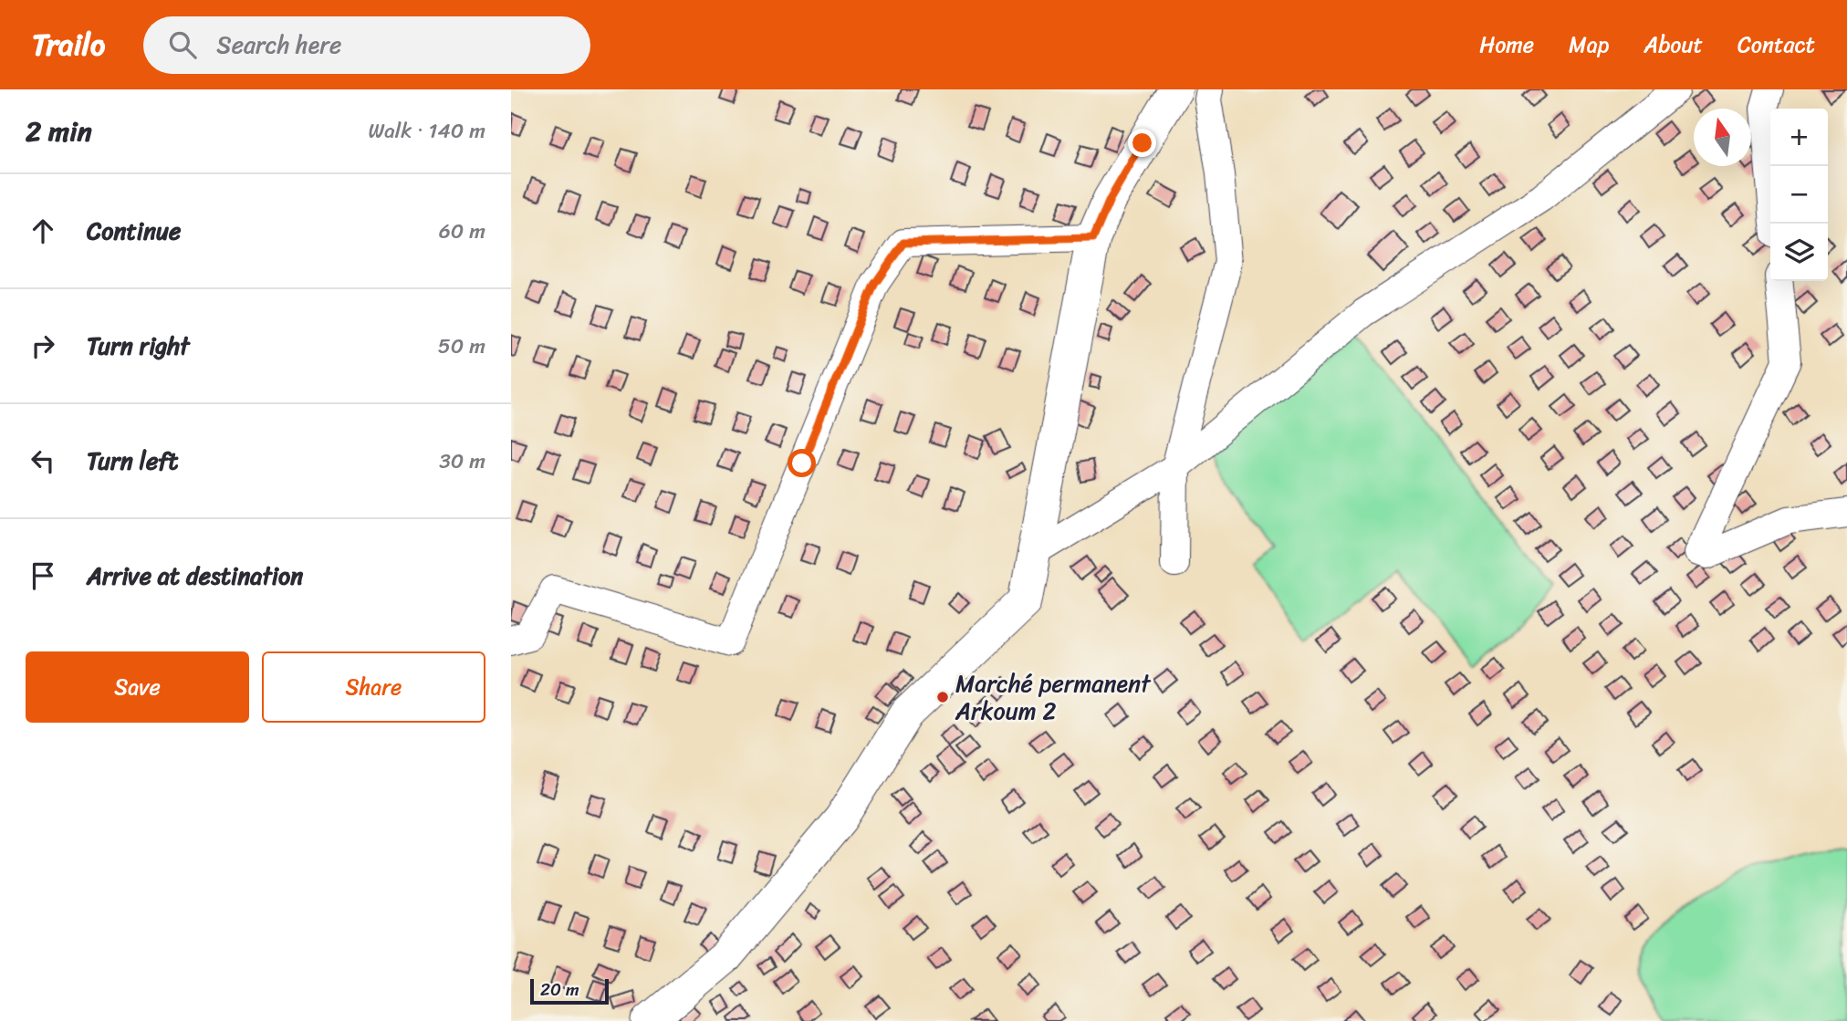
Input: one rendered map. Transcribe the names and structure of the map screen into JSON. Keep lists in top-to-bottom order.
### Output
{
  "places": ["Marché permanent Arkoum 2"],
  "scale_bar": "20 m",
  "north": "top",
  "page": {
    "header": "Trailo",
    "search": "Search here",
    "nav": [
      "Home",
      "Map",
      "About",
      "Contact"
    ],
    "heading": ["2 min", "Walk · 140 m"],
    "map_buttons": ["+", "−"],
    "list": [
      ["Continue", "60 m"],
      ["Turn right", "50 m"],
      ["Turn left", "30 m"],
      "Arrive at destination"
    ],
    "buttons": ["Save", "Share"],
    "scale": "20 m"
  }
}
